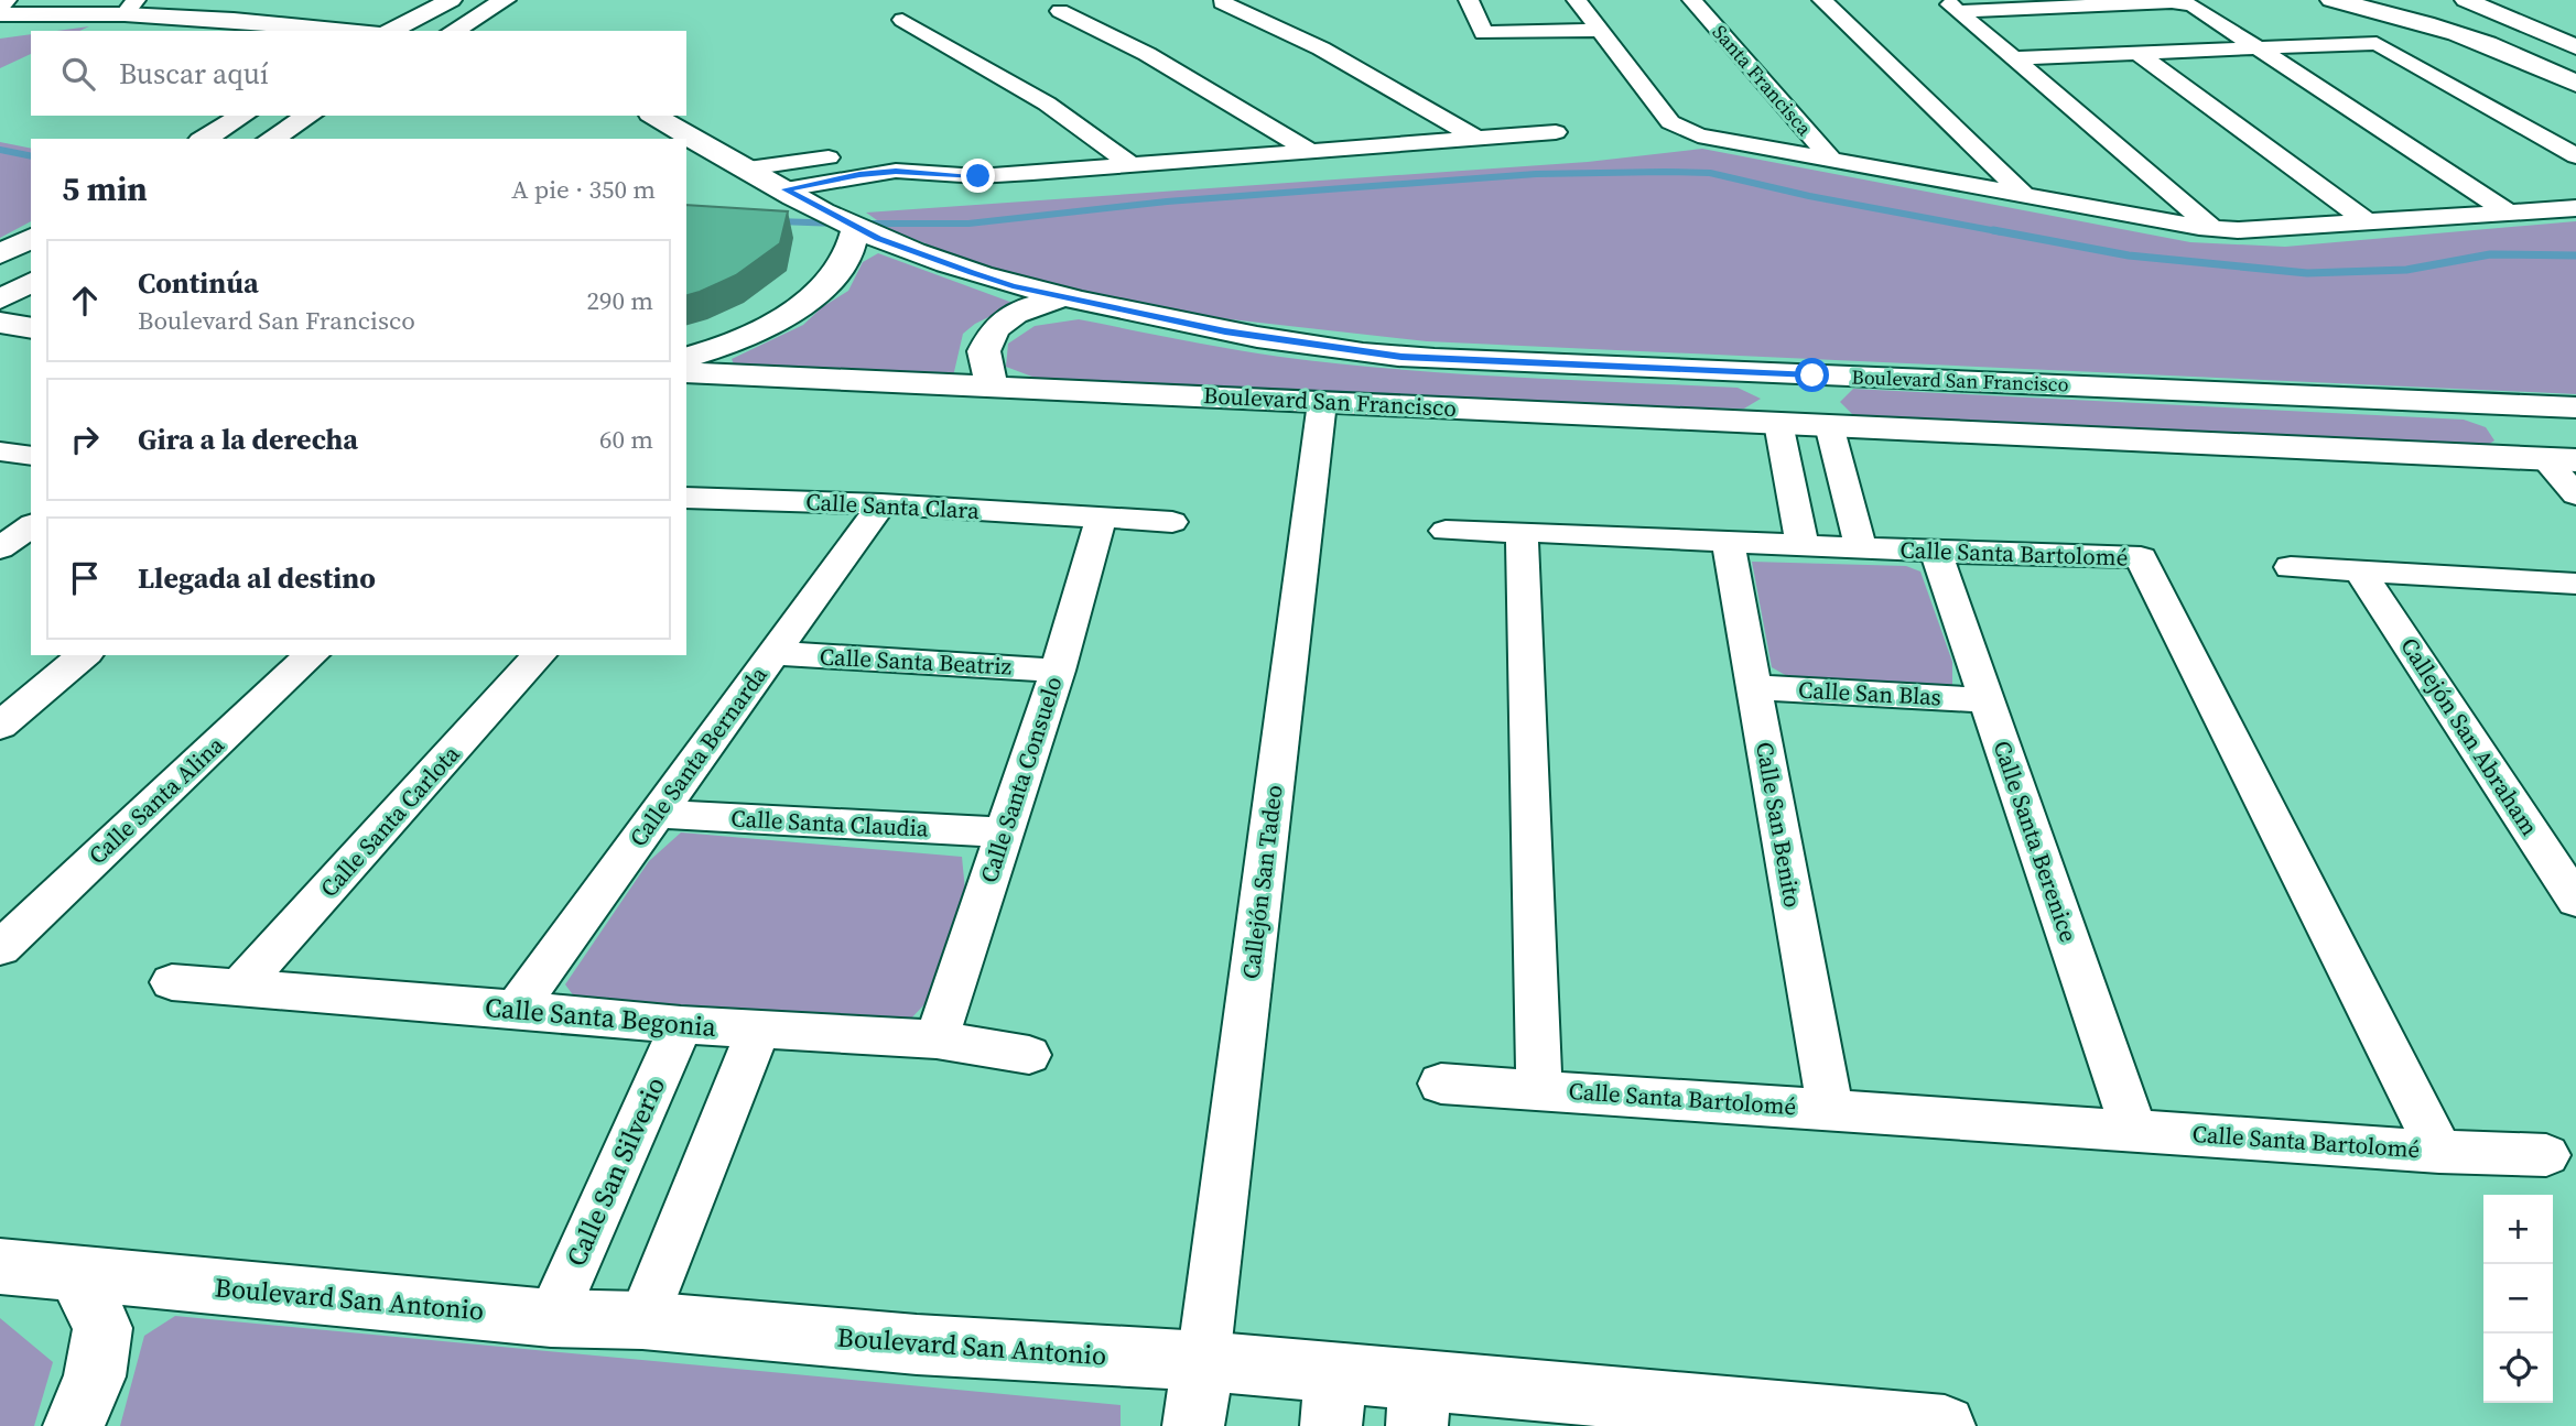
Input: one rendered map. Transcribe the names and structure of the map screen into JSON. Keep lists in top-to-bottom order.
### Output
{
  "streets": {
    "street": [
      "Santa Francisca",
      "Boulevard San Francisco",
      "Calle Santa Clara",
      "Calle Santa Bartolomé",
      "Calle Santa Beatriz",
      "Calle San Blas",
      "Callejón San Abraham",
      "Calle Santa Bernarda",
      "Calle Santa Consuelo",
      "Calle Santa Alina",
      "Calle Santa Carlota",
      "Calle Santa Claudia",
      "Calle San Benito",
      "Calle Santa Berenice",
      "Callejón San Tadeo",
      "Calle Santa Begonia",
      "Calle San Silverio",
      "Boulevard San Antonio"
    ]
  },
  "crossings": [
    ["Boulevard San Francisco", "Callejón San Tadeo"],
    ["Calle Santa Clara", "Calle Santa Bernarda"],
    ["Calle Santa Clara", "Calle Santa Consuelo"],
    ["Calle Santa Bartolomé", "Calle San Benito"],
    ["Calle Santa Bartolomé", "Calle Santa Berenice"],
    ["Calle Santa Beatriz", "Calle Santa Bernarda"],
    ["Calle Santa Beatriz", "Calle Santa Consuelo"],
    ["Calle San Blas", "Calle San Benito"],
    ["Calle San Blas", "Calle Santa Berenice"],
    ["Calle Santa Bernarda", "Calle Santa Claudia"],
    ["Calle Santa Bernarda", "Calle Santa Begonia"],
    ["Calle Santa Consuelo", "Calle Santa Claudia"],
    ["Calle Santa Consuelo", "Calle Santa Begonia"],
    ["Calle Santa Carlota", "Calle Santa Begonia"],
    ["Callejón San Tadeo", "Boulevard San Antonio"],
    ["Calle Santa Begonia", "Calle San Silverio"],
    ["Calle San Silverio", "Boulevard San Antonio"]
  ],
  "page": {
    "search": "Buscar aquí",
    "heading": ["5 min", "A pie · 350 m"],
    "list": [
      ["Continúa", "Boulevard San Francisco", "290 m"],
      ["Gira a la derecha", "60 m"],
      "Llegada al destino"
    ],
    "map_buttons": ["+", "−"]
  }
}
